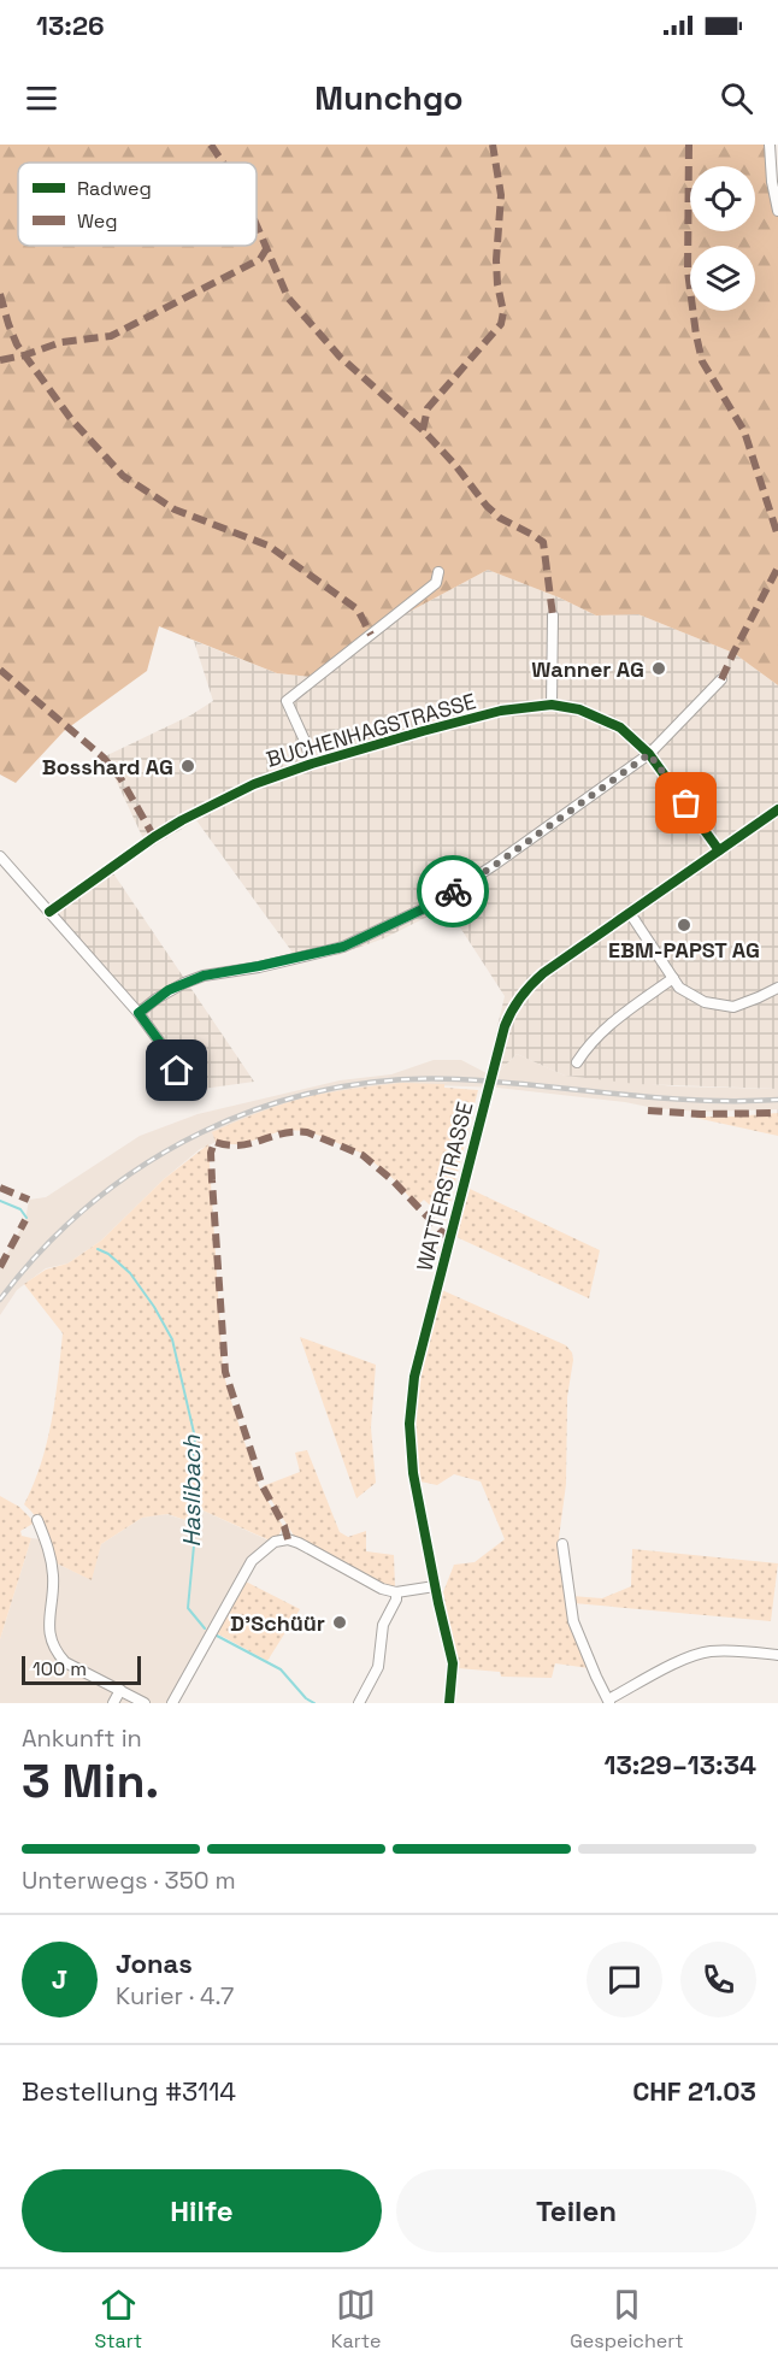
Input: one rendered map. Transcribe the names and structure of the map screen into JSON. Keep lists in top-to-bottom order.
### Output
{
  "streets": {
    "street": ["BUCHENHAGSTRASSE", "WATTERSTRASSE"]
  },
  "crossings": [
    ["BUCHENHAGSTRASSE", "WATTERSTRASSE"]
  ],
  "water": ["Haslibach"],
  "places": [
    "Wanner AG",
    "Bosshard AG",
    "EBM-PAPST AG",
    "D'Schüür"
  ],
  "legend": ["Radweg", "Weg"],
  "scale_bar": "100 m",
  "page": {
    "status": "13:26",
    "header": "Munchgo",
    "scale": "100 m",
    "heading": ["3 Min.", "Ankunft in", "13:29–13:34"],
    "panel": [
      "Jonas",
      "Kurier · 4.7",
      "Bestellung #3114",
      "CHF 21.03"
    ],
    "bar": "Unterwegs · 350 m",
    "round": "J",
    "buttons": ["Hilfe", "Teilen"],
    "tabs": ["Start", "Karte", "Gespeichert"]
  }
}
